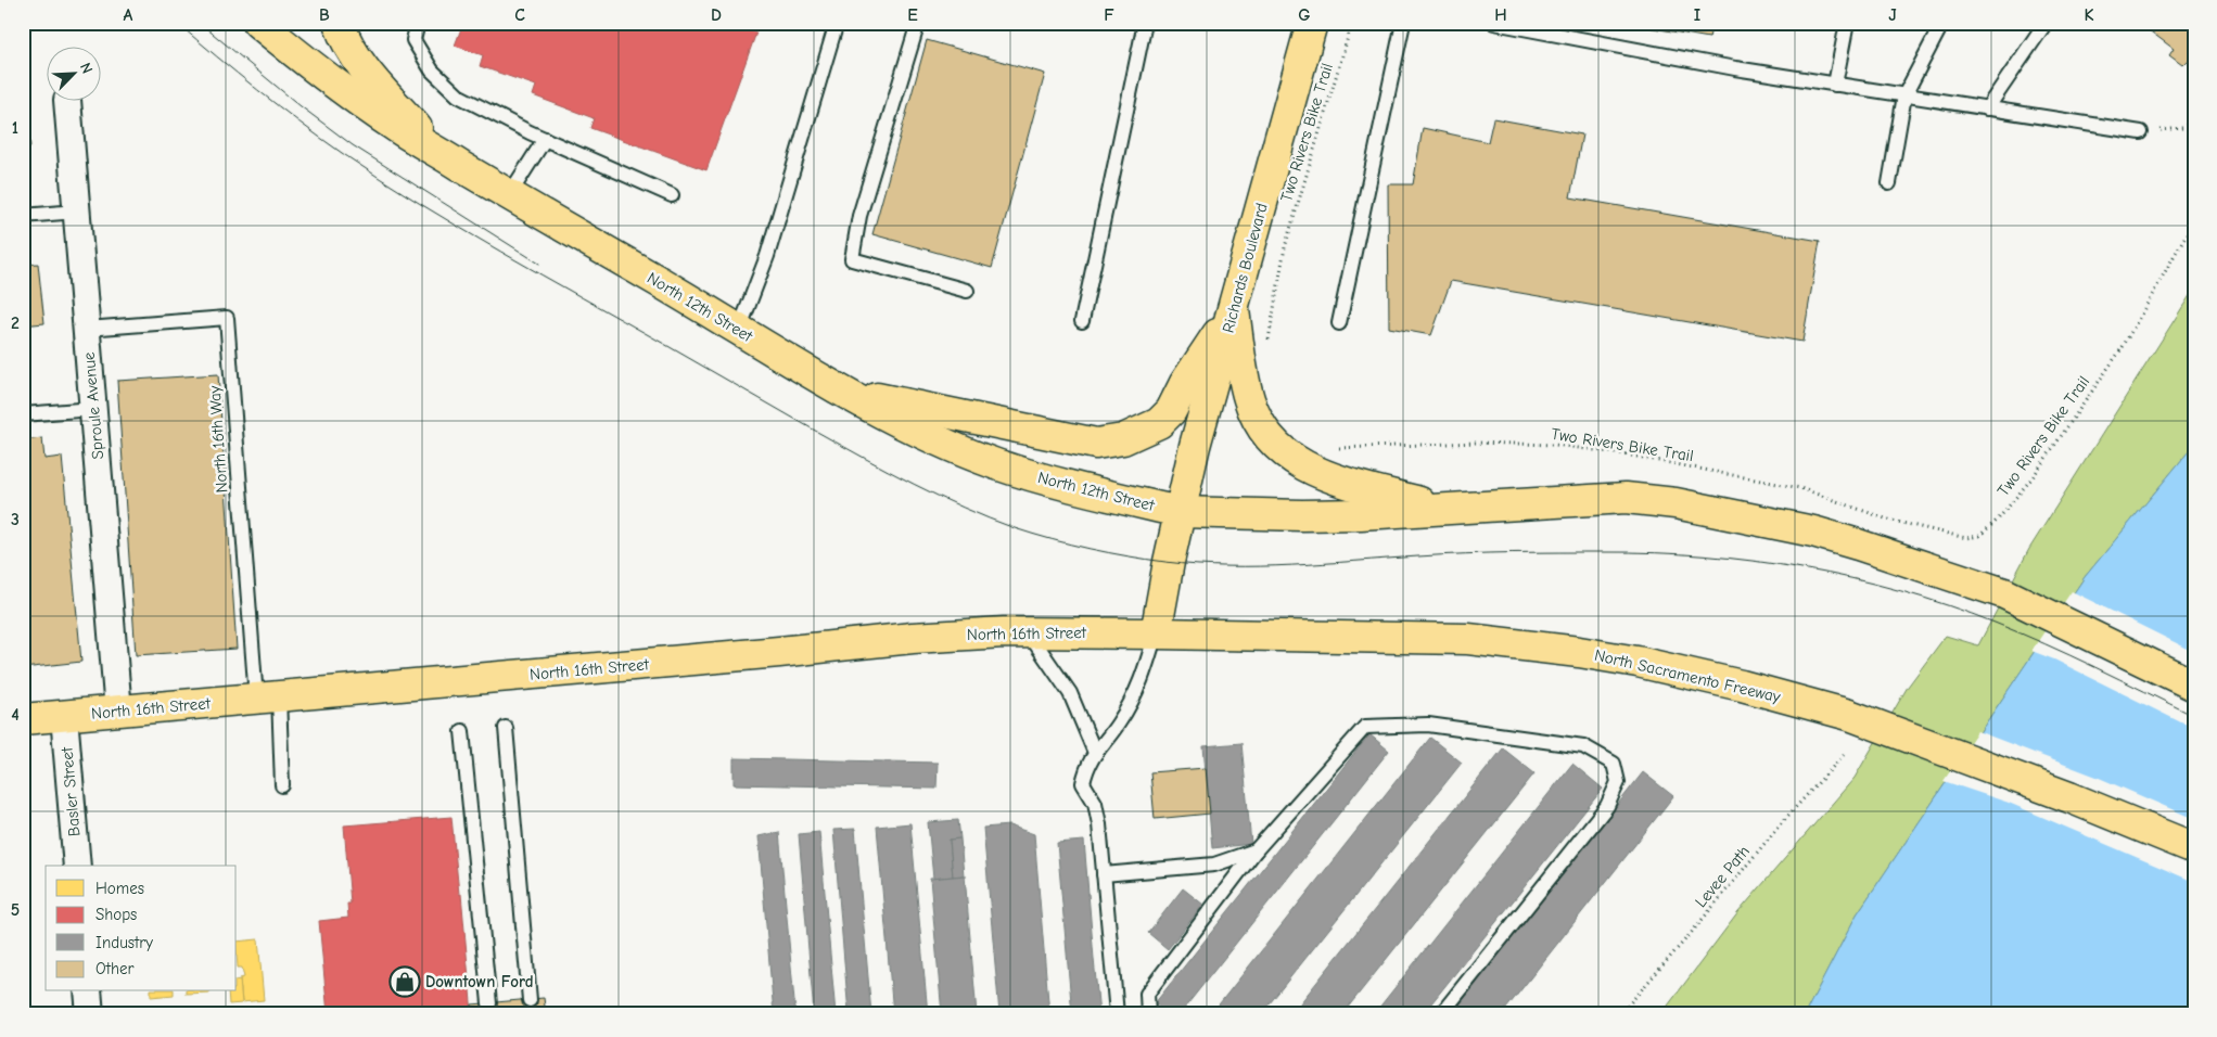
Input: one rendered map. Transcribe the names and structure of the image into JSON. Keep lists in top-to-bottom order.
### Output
{
  "streets": {
    "main road": [
      "Richards Boulevard",
      "North 12th Street",
      "North 16th Street",
      "North Sacramento Freeway"
    ],
    "street": ["Sproule Avenue", "Basler Street"],
    "lane": ["North 16th Way"],
    "path": ["Two Rivers Bike Trail", "Levee Path"]
  },
  "crossings": [
    ["Richards Boulevard", "North 12th Street"],
    ["Richards Boulevard", "North 16th Street"],
    ["Richards Boulevard", "North Sacramento Freeway"],
    ["Sproule Avenue", "North 16th Way"],
    ["Sproule Avenue", "North 16th Street"],
    ["North 16th Way", "North 16th Street"],
    ["North 16th Street", "North Sacramento Freeway"],
    ["North 16th Street", "Basler Street"]
  ],
  "places": {
    "shop": ["Downtown Ford"]
  },
  "legend": [
    "Homes",
    "Shops",
    "Industry",
    "Other"
  ],
  "north": "top right",
  "grid": {
    "columns": [
      "A",
      "B",
      "C",
      "D",
      "E",
      "F",
      "G",
      "H",
      "I",
      "J",
      "K"
    ],
    "rows": [
      "1",
      "2",
      "3",
      "4",
      "5"
    ]
  }
}
